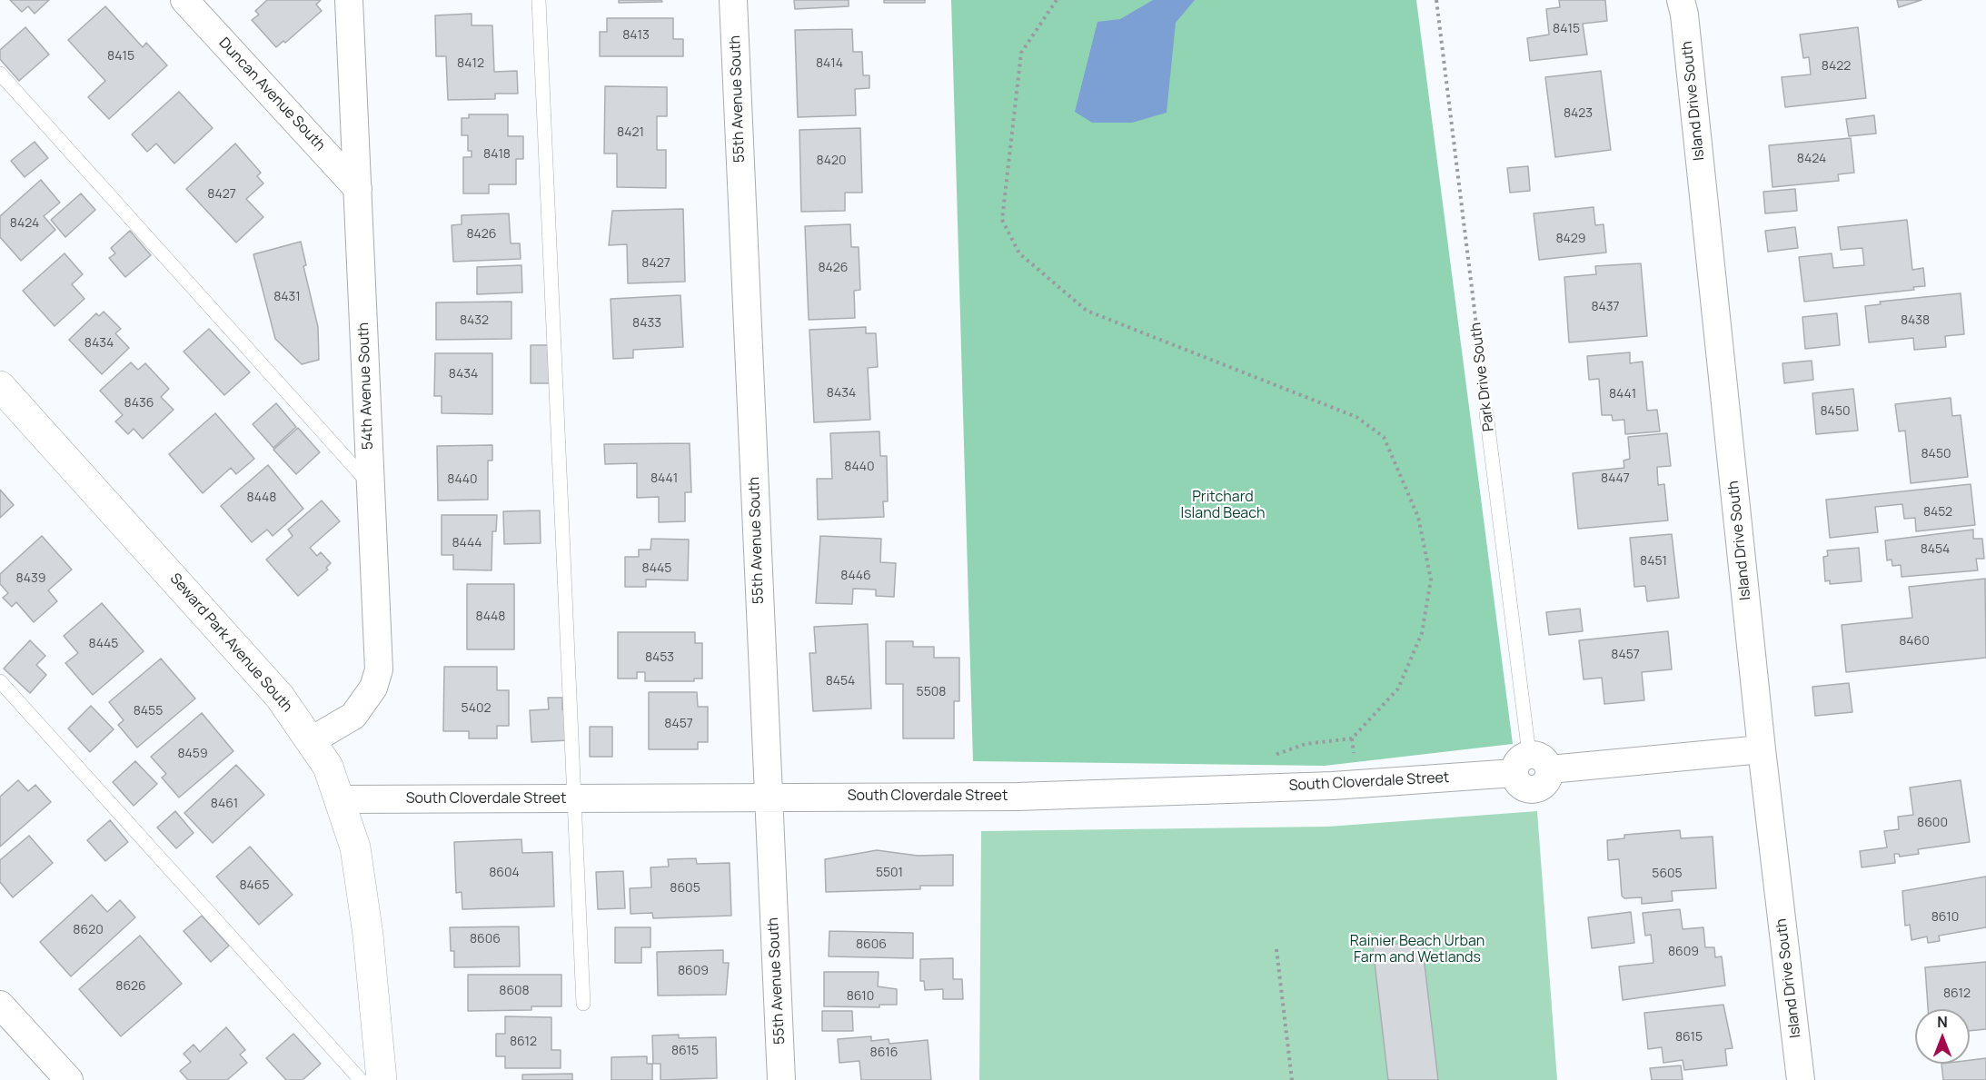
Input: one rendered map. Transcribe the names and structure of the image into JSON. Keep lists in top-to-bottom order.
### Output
{
  "streets": {
    "street": [
      "Duncan Avenue South",
      "55th Avenue South",
      "Island Drive South",
      "54th Avenue South",
      "Seward Park Avenue South",
      "South Cloverdale Street"
    ],
    "lane": ["Park Drive South"]
  },
  "crossings": [
    ["Duncan Avenue South", "54th Avenue South"],
    ["55th Avenue South", "South Cloverdale Street"],
    ["Island Drive South", "South Cloverdale Street"],
    ["Park Drive South", "South Cloverdale Street"],
    ["54th Avenue South", "Seward Park Avenue South"],
    ["Seward Park Avenue South", "South Cloverdale Street"]
  ],
  "parks": ["Pritchard Island Beach", "Rainier Beach Urban Farm and Wetlands"],
  "house_numbers": [
    "8415",
    "8413",
    "8415",
    "8412",
    "8414",
    "8422",
    "8423",
    "8421",
    "8418",
    "8424",
    "8420",
    "8427",
    "8424",
    "8426",
    "8429",
    "8427",
    "8426",
    "8431",
    "8437",
    "8432",
    "8438",
    "8433",
    "8434",
    "8434",
    "8434",
    "8441",
    "8436",
    "8450",
    "8450",
    "8440",
    "8441",
    "8447",
    "8440",
    "8448",
    "8452",
    "8444",
    "8454",
    "8451",
    "8445",
    "8446",
    "8439",
    "8448",
    "8460",
    "8445",
    "8457",
    "8453",
    "8454",
    "5508",
    "5402",
    "8455",
    "8457",
    "8459",
    "8461",
    "8600",
    "8604",
    "5501",
    "5605",
    "8465",
    "8605",
    "8610",
    "8620",
    "8606",
    "8606",
    "8609",
    "8609",
    "8626",
    "8608",
    "8612",
    "8610",
    "8615",
    "8612",
    "8615",
    "8616"
  ],
  "north": "top"
}
